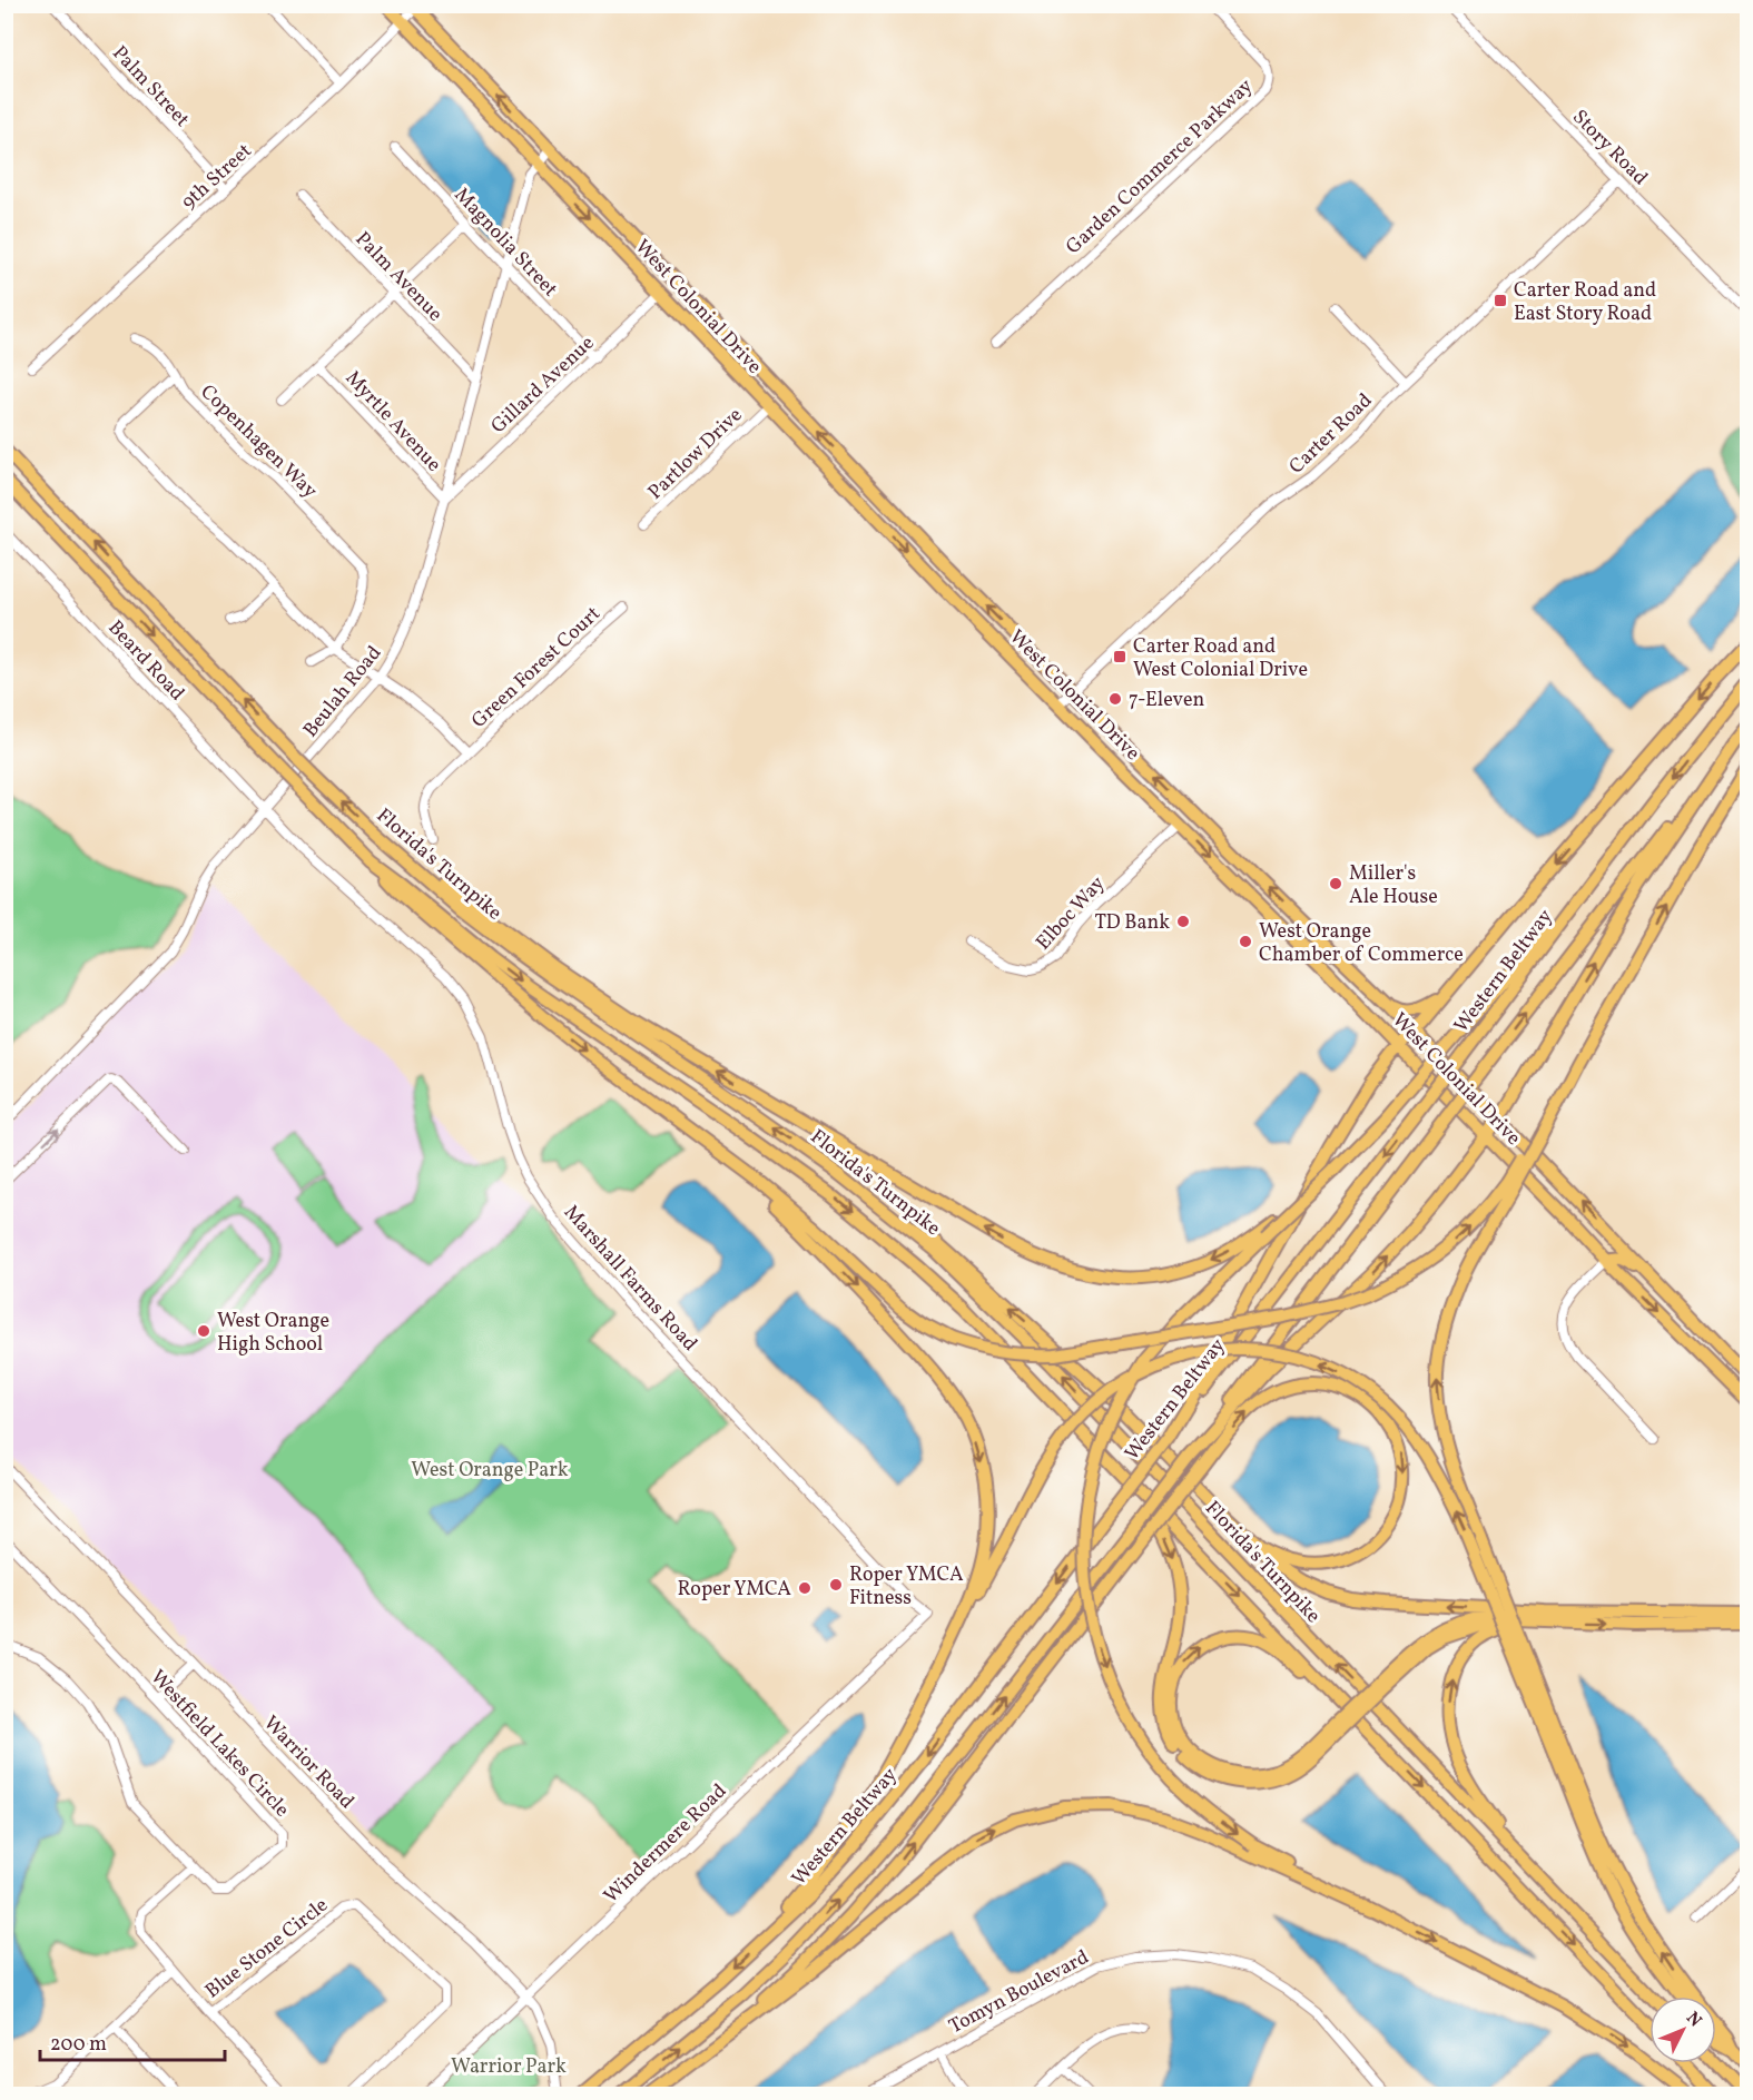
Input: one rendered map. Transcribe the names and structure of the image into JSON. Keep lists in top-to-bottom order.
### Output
{
  "streets": {
    "highway": ["West Colonial Drive", "Florida's Turnpike", "Western Beltway"],
    "street": [
      "Palm Street",
      "Story Road",
      "Garden Commerce Parkway",
      "9th Street",
      "Magnolia Street",
      "Palm Avenue",
      "Gillard Avenue",
      "Myrtle Avenue",
      "Carter Road",
      "Copenhagen Way",
      "Partlow Drive",
      "Beard Road",
      "Green Forest Court",
      "Beulah Road",
      "Elboc Way",
      "Marshall Farms Road",
      "Westfield Lakes Circle",
      "Warrior Road",
      "Windermere Road",
      "Blue Stone Circle",
      "Tomyn Boulevard"
    ]
  },
  "crossings": [
    ["Palm Street", "9th Street"],
    ["Story Road", "Carter Road"],
    ["9th Street", "West Colonial Drive"],
    ["Magnolia Street", "Gillard Avenue"],
    ["Magnolia Street", "Beulah Road"],
    ["Palm Avenue", "Beulah Road"],
    ["West Colonial Drive", "Gillard Avenue"],
    ["West Colonial Drive", "Carter Road"],
    ["West Colonial Drive", "Partlow Drive"],
    ["West Colonial Drive", "Beulah Road"],
    ["West Colonial Drive", "Elboc Way"],
    ["Gillard Avenue", "Myrtle Avenue"],
    ["Gillard Avenue", "Beulah Road"],
    ["Myrtle Avenue", "Beulah Road"],
    ["Beard Road", "Beulah Road"],
    ["Beard Road", "Marshall Farms Road"],
    ["Beulah Road", "Marshall Farms Road"],
    ["Marshall Farms Road", "Windermere Road"],
    ["Warrior Road", "Windermere Road"]
  ],
  "parks": ["West Orange Park", "Warrior Park"],
  "places": {
    "transit": ["Carter Road and East Story Road", "Carter Road and West Colonial Drive"],
    "other": [
      "7-Eleven",
      "Miller's Ale House",
      "TD Bank",
      "West Orange Chamber of Commerce",
      "West Orange High School",
      "Roper YMCA Fitness",
      "Roper YMCA"
    ]
  },
  "scale_bar": "200 m",
  "north": "top right"
}
